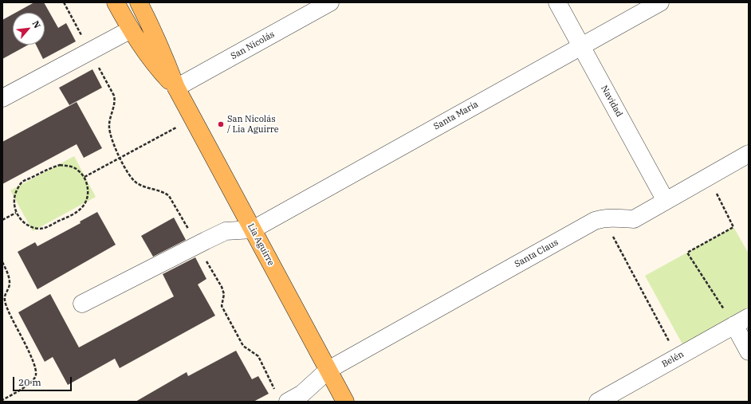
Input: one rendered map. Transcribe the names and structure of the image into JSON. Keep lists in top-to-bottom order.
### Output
{
  "streets": {
    "main road": ["Lia Aguirre"],
    "street": [
      "San Nicolás",
      "Navidad",
      "Santa María",
      "Santa Claus",
      "Belén"
    ]
  },
  "crossings": [
    ["San Nicolás", "Lia Aguirre"],
    ["Navidad", "Santa María"],
    ["Navidad", "Santa Claus"],
    ["Santa María", "Lia Aguirre"],
    ["Lia Aguirre", "Santa Claus"]
  ],
  "places": ["San Nicolás / Lia Aguirre"],
  "scale_bar": "20 m",
  "north": "top right"
}
